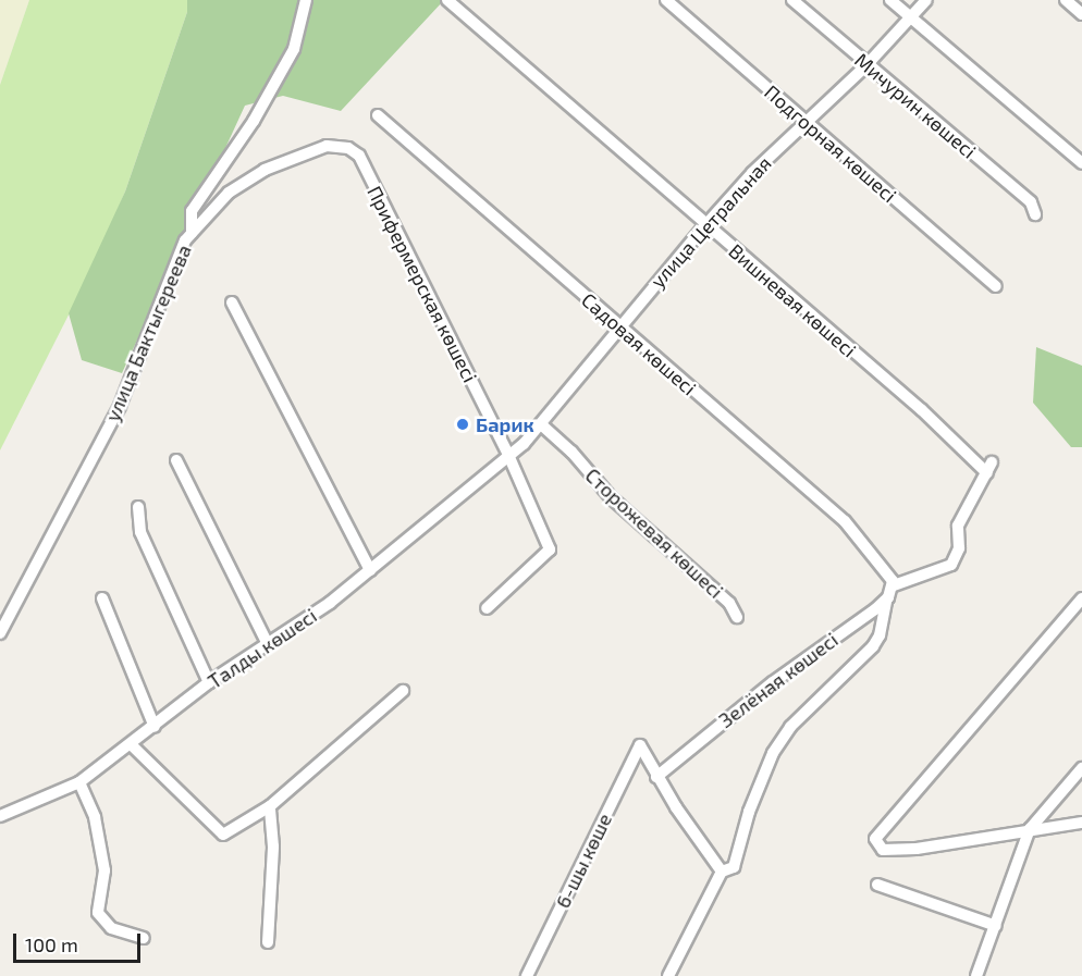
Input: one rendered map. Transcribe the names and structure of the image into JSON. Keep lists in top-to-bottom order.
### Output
{
  "streets": {
    "street": [
      "Мичурин көшесі",
      "Подгорная көшесі",
      "улица Цетральная",
      "Прифермерская көшесі",
      "Вишневая көшесі",
      "улица Бактыгереева",
      "Садовая көшесі",
      "Сторожевая көшесі",
      "Талды көшесі",
      "Зелёная көшесі",
      "6-шы көше"
    ]
  },
  "crossings": [
    ["Мичурин көшесі", "улица Цетральная"],
    ["Подгорная көшесі", "улица Цетральная"],
    ["улица Цетральная", "Прифермерская көшесі"],
    ["улица Цетральная", "Вишневая көшесі"],
    ["улица Цетральная", "Садовая көшесі"],
    ["улица Цетральная", "Сторожевая көшесі"],
    ["улица Цетральная", "Талды көшесі"],
    ["Прифермерская көшесі", "улица Бактыгереева"],
    ["Прифермерская көшесі", "Талды көшесі"],
    ["Вишневая көшесі", "Садовая көшесі"],
    ["Вишневая көшесі", "Зелёная көшесі"],
    ["Садовая көшесі", "Зелёная көшесі"],
    ["Зелёная көшесі", "6-шы көше"]
  ],
  "places": ["Барик"],
  "scale_bar": "100 m"
}
